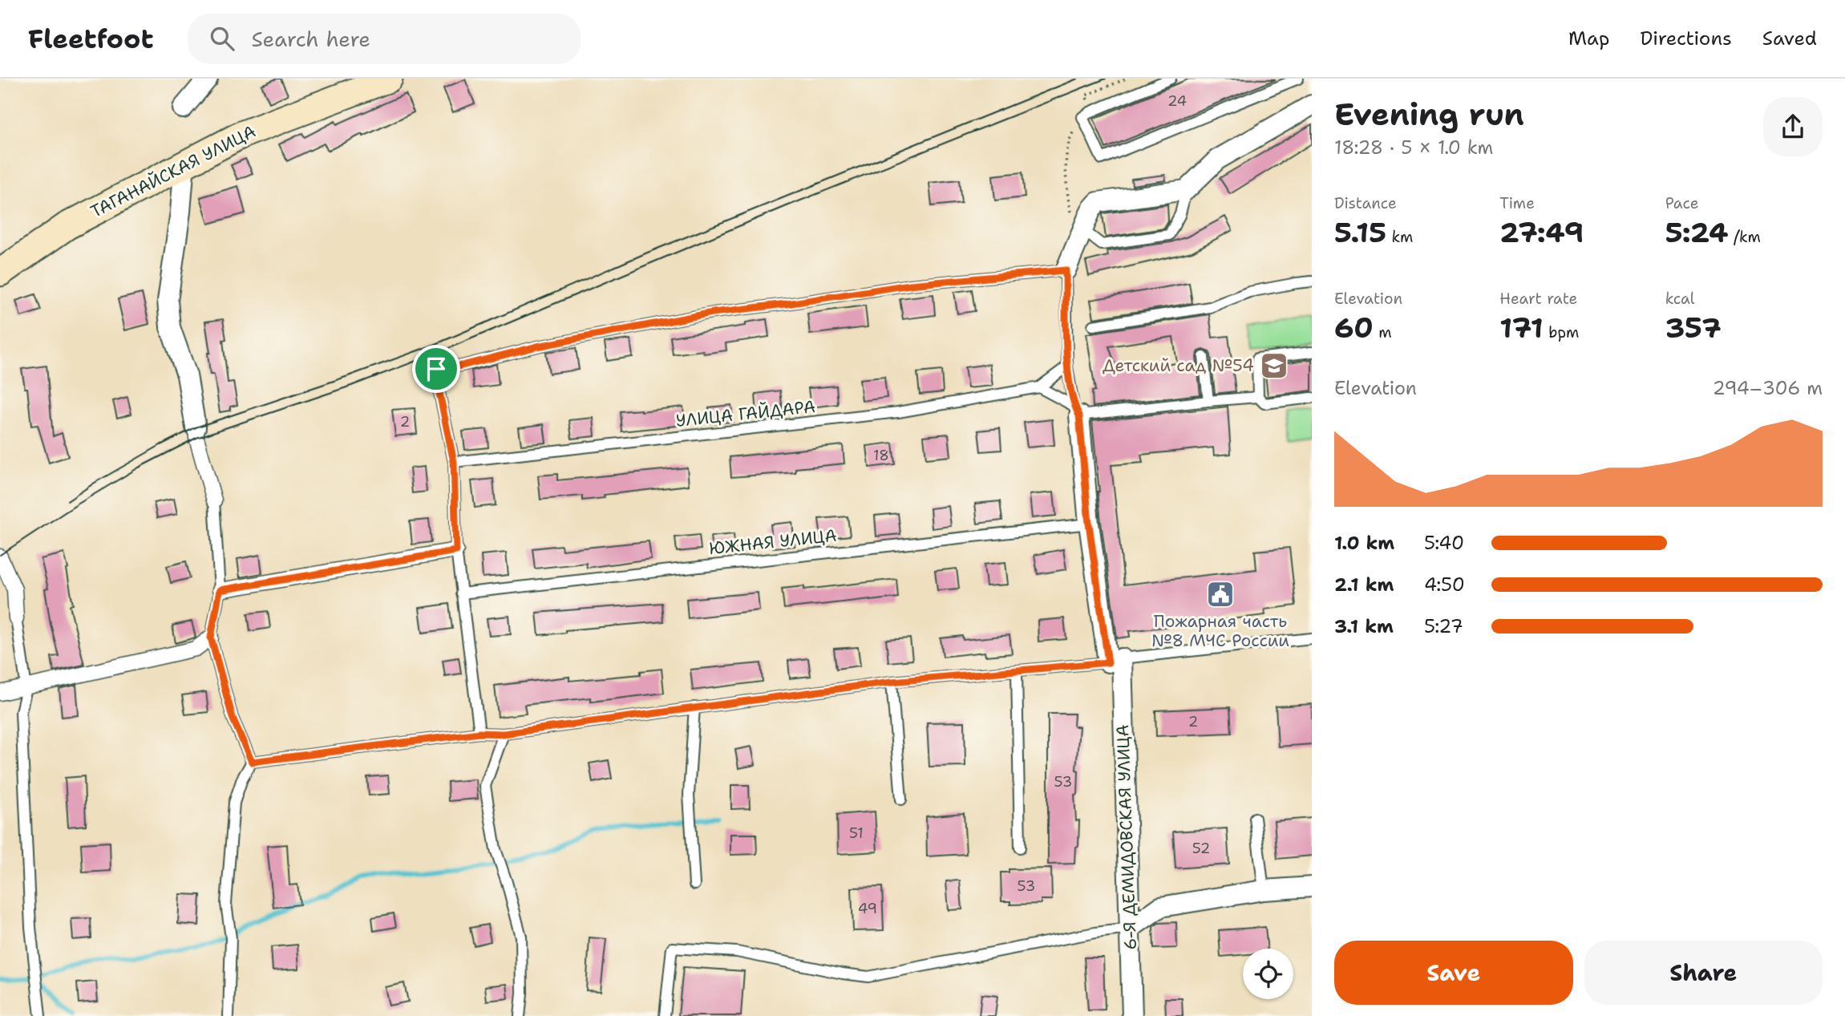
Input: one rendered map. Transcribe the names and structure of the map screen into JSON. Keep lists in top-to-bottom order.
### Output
{
  "streets": {
    "main road": ["ТАГАНАЙСКАЯ УЛИЦА"],
    "street": ["6-Я ДЕМИДОВСКАЯ УЛИЦА"],
    "lane": ["УЛИЦА ГАЙДАРА", "ЮЖНАЯ УЛИЦА"]
  },
  "crossings": [
    ["ЮЖНАЯ УЛИЦА", "6-Я ДЕМИДОВСКАЯ УЛИЦА"]
  ],
  "places": {
    "school or university": ["Детский сад №54"],
    "public building": ["Пожарная часть №8 МЧС России"]
  },
  "house_numbers": [
    "24",
    "2",
    "18",
    "2",
    "53",
    "51",
    "52",
    "53",
    "49"
  ],
  "page": {
    "header": "Fleetfoot",
    "search": "Search here",
    "nav": ["Map", "Directions", "Saved"],
    "heading": ["Evening run", "18:28 · 5 × 1.0 km"],
    "stats": [
      ["Distance", "5.15 km"],
      ["Time", "27:49"],
      ["Pace", "5:24 /km"],
      ["Elevation", "60 m"],
      ["Heart rate", "171 bpm"],
      ["kcal", "357"]
    ],
    "chart": ["Elevation", "294–306 m"],
    "list": [
      {
        "name": "1.0 km",
        "note": "5:40"
      },
      {
        "name": "2.1 km",
        "note": "4:50"
      },
      {
        "name": "3.1 km",
        "note": "5:27"
      }
    ],
    "buttons": ["Save", "Share"]
  }
}
